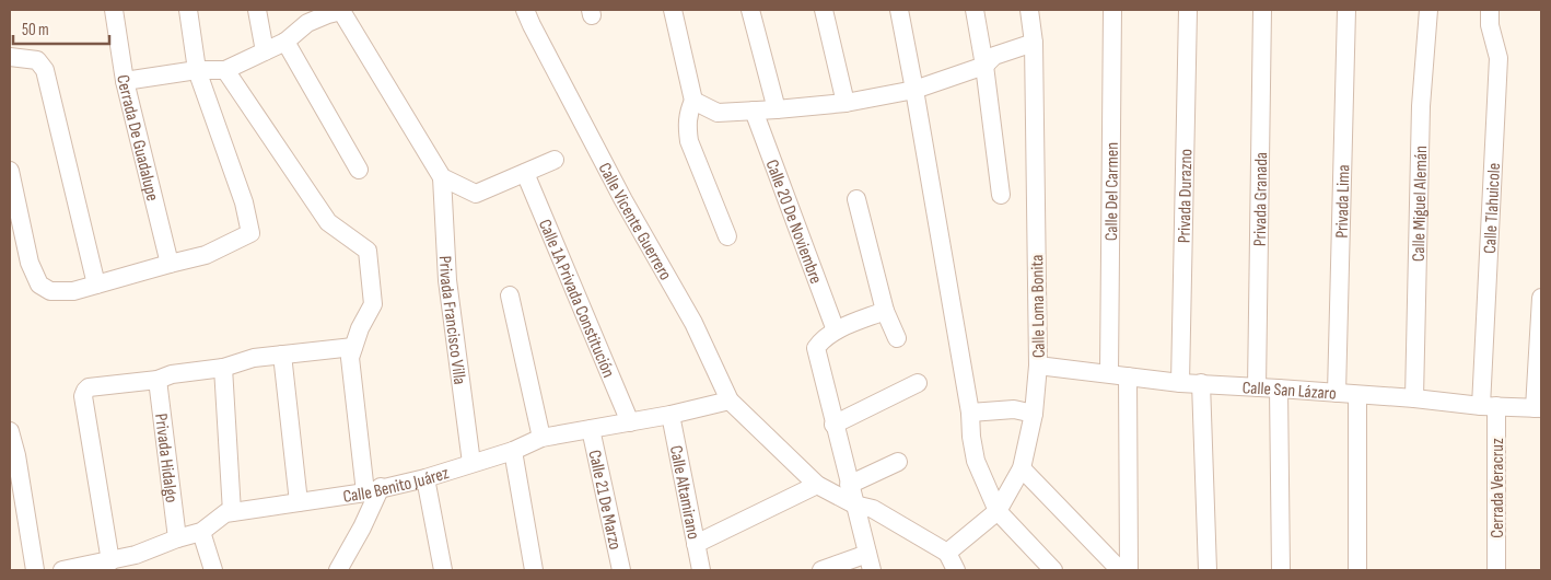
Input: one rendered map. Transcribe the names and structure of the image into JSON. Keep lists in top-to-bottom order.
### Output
{
  "streets": {
    "street": [
      "Cerrada De Guadalupe",
      "Calle Del Carmen",
      "Privada Durazno",
      "Privada Granada",
      "Privada Lima",
      "Calle Miguel Alemán",
      "Calle Tlahuicole",
      "Calle Vicente Guerrero",
      "Calle 20 De Noviembre",
      "Calle 1A Privada Constitución",
      "Calle Loma Bonita",
      "Privada Francisco Villa",
      "Calle San Lázaro",
      "Privada Hidalgo",
      "Calle Benito Juárez",
      "Cerrada Veracruz",
      "Calle Altamirano",
      "Calle 21 De Marzo"
    ]
  },
  "crossings": [
    ["Calle Del Carmen", "Calle San Lázaro"],
    ["Privada Durazno", "Calle San Lázaro"],
    ["Privada Granada", "Calle San Lázaro"],
    ["Privada Lima", "Calle San Lázaro"],
    ["Calle Miguel Alemán", "Calle San Lázaro"],
    ["Calle Tlahuicole", "Calle San Lázaro"],
    ["Calle Tlahuicole", "Cerrada Veracruz"],
    ["Calle Vicente Guerrero", "Calle Loma Bonita"],
    ["Calle Vicente Guerrero", "Calle Benito Juárez"],
    ["Calle 1A Privada Constitución", "Calle Benito Juárez"],
    ["Calle Loma Bonita", "Calle San Lázaro"],
    ["Privada Francisco Villa", "Calle Benito Juárez"],
    ["Calle San Lázaro", "Cerrada Veracruz"],
    ["Privada Hidalgo", "Calle Benito Juárez"],
    ["Calle Benito Juárez", "Calle Altamirano"],
    ["Calle Benito Juárez", "Calle 21 De Marzo"]
  ],
  "scale_bar": "50 m"
}
